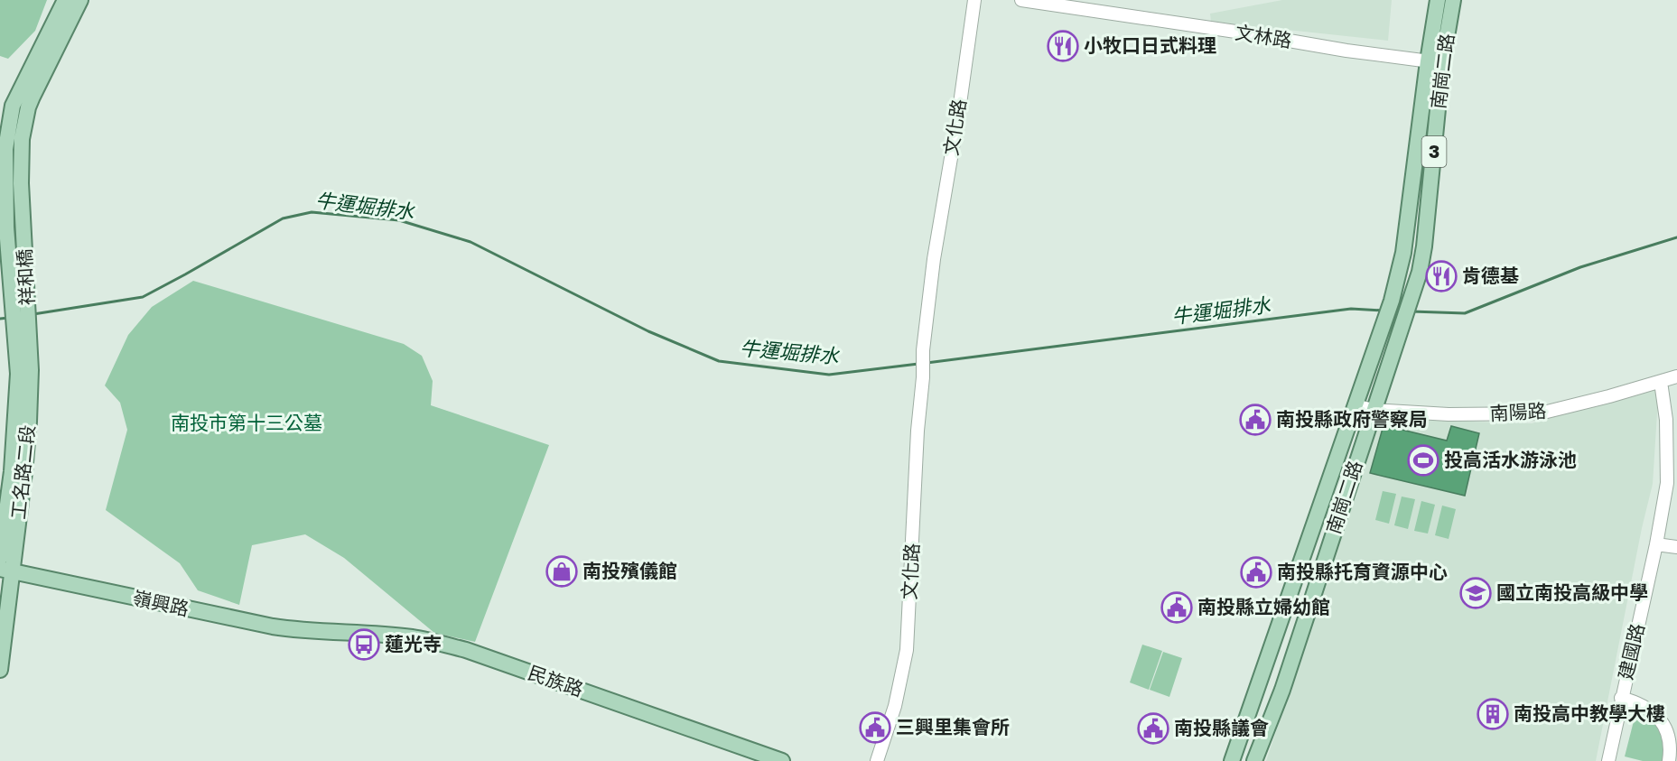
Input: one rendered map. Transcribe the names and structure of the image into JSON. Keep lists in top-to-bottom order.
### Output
{
  "streets": {
    "main road": [
      "南崗二路",
      "3",
      "祥和橋",
      "工名路二段",
      "嶺興路",
      "民族路"
    ],
    "street": [
      "文林路",
      "文化路",
      "南陽路",
      "建國路"
    ]
  },
  "crossings": [
    ["文林路", "南崗二路"],
    ["南崗二路", "南陽路"],
    ["祥和橋", "工名路二段"],
    ["南陽路", "建國路"],
    ["工名路二段", "嶺興路"],
    ["嶺興路", "民族路"]
  ],
  "water": ["牛運堀排水"],
  "parks": ["南投市第十三公墓"],
  "places": {
    "restaurant": ["小牧口日式料理", "肯德基"],
    "public building": [
      "南投縣政府警察局",
      "南投縣托育資源中心",
      "南投縣立婦幼館",
      "三興里集會所",
      "南投縣議會"
    ],
    "sports": ["投高活水游泳池"],
    "shop": ["南投殯儀館"],
    "school or university": ["國立南投高級中學"],
    "bus stop": ["蓮光寺"],
    "building": ["南投高中教學大樓"]
  }
}
